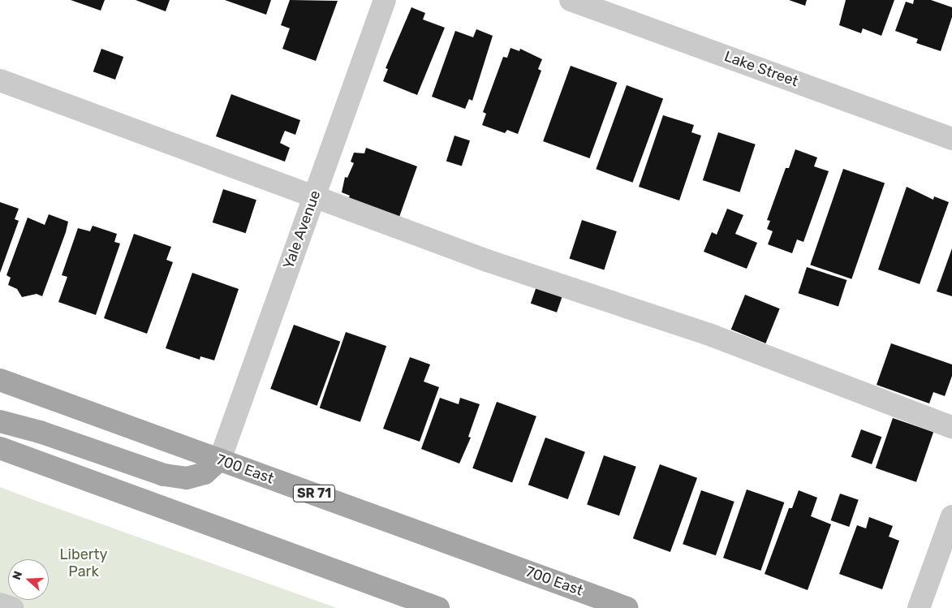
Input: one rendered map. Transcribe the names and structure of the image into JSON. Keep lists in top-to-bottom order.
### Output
{
  "streets": {
    "main road": ["700 East", "SR 71"],
    "street": ["Lake Street", "Yale Avenue"]
  },
  "crossings": [
    ["Yale Avenue", "700 East"]
  ],
  "parks": ["Liberty Park"],
  "north": "left"
}
